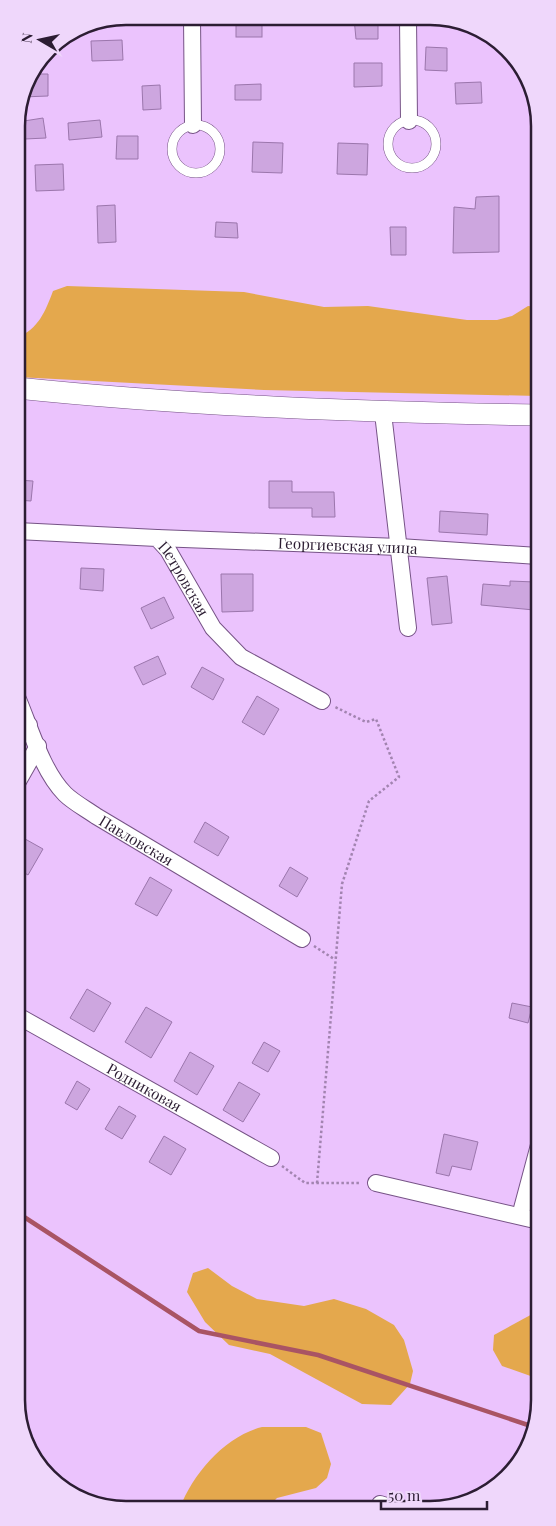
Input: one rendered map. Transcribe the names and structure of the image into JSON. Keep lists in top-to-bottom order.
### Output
{
  "streets": {
    "street": [
      "Георгиевская улица",
      "Петровская",
      "Павловская",
      "Родниковая"
    ]
  },
  "crossings": [
    ["Георгиевская улица", "Петровская"]
  ],
  "scale_bar": "50 m",
  "north": "left"
}
